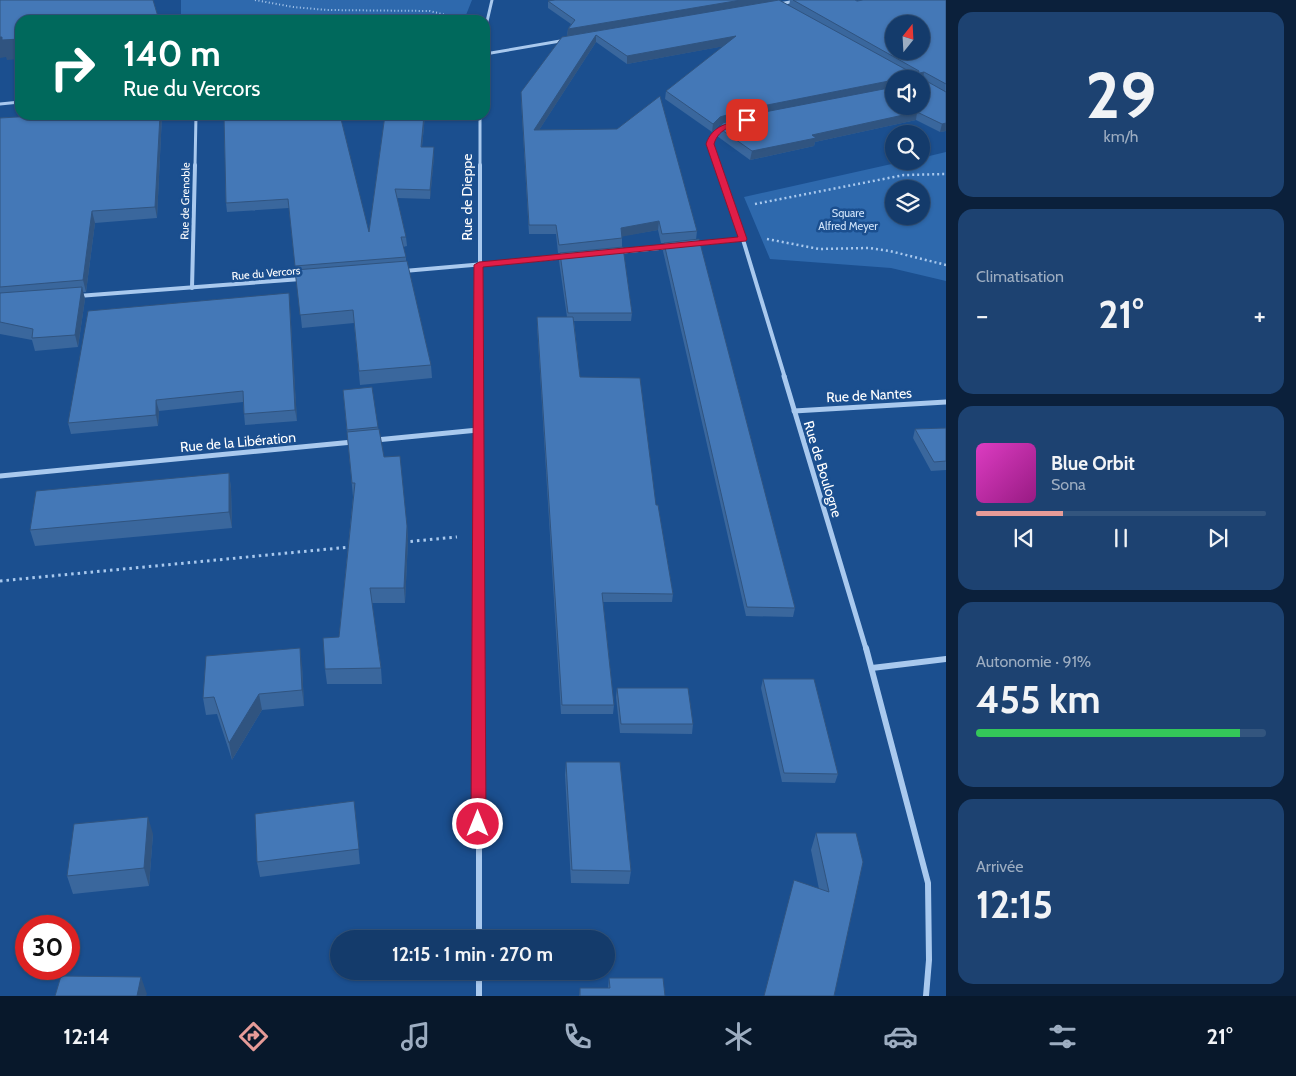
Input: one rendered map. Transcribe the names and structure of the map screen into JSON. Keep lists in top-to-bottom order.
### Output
{
  "streets": {
    "street": [
      "Rue de Dieppe",
      "Rue de Grenoble",
      "Rue du Vercors",
      "Rue de Nantes",
      "Rue de la Libération",
      "Rue de Boulogne"
    ]
  },
  "crossings": [
    ["Rue de Grenoble", "Rue du Vercors"],
    ["Rue de Nantes", "Rue de Boulogne"]
  ],
  "parks": ["Square Alfred Meyer"],
  "north": "top",
  "page": {
    "tile": [
      ["29", "km/h"],
      "Climatisation",
      ["Autonomie · 91%", "455 km"],
      ["Arrivée", "12:15"]
    ],
    "turn": ["140 m", "Rue du Vercors"],
    "heat": ["−", "21°", "+"],
    "song": ["Blue Orbit", "Sona"],
    "limit": "30",
    "trip": "12:15 · 1 min · 270 m",
    "tabs": ["12:14", "21°"]
  }
}
